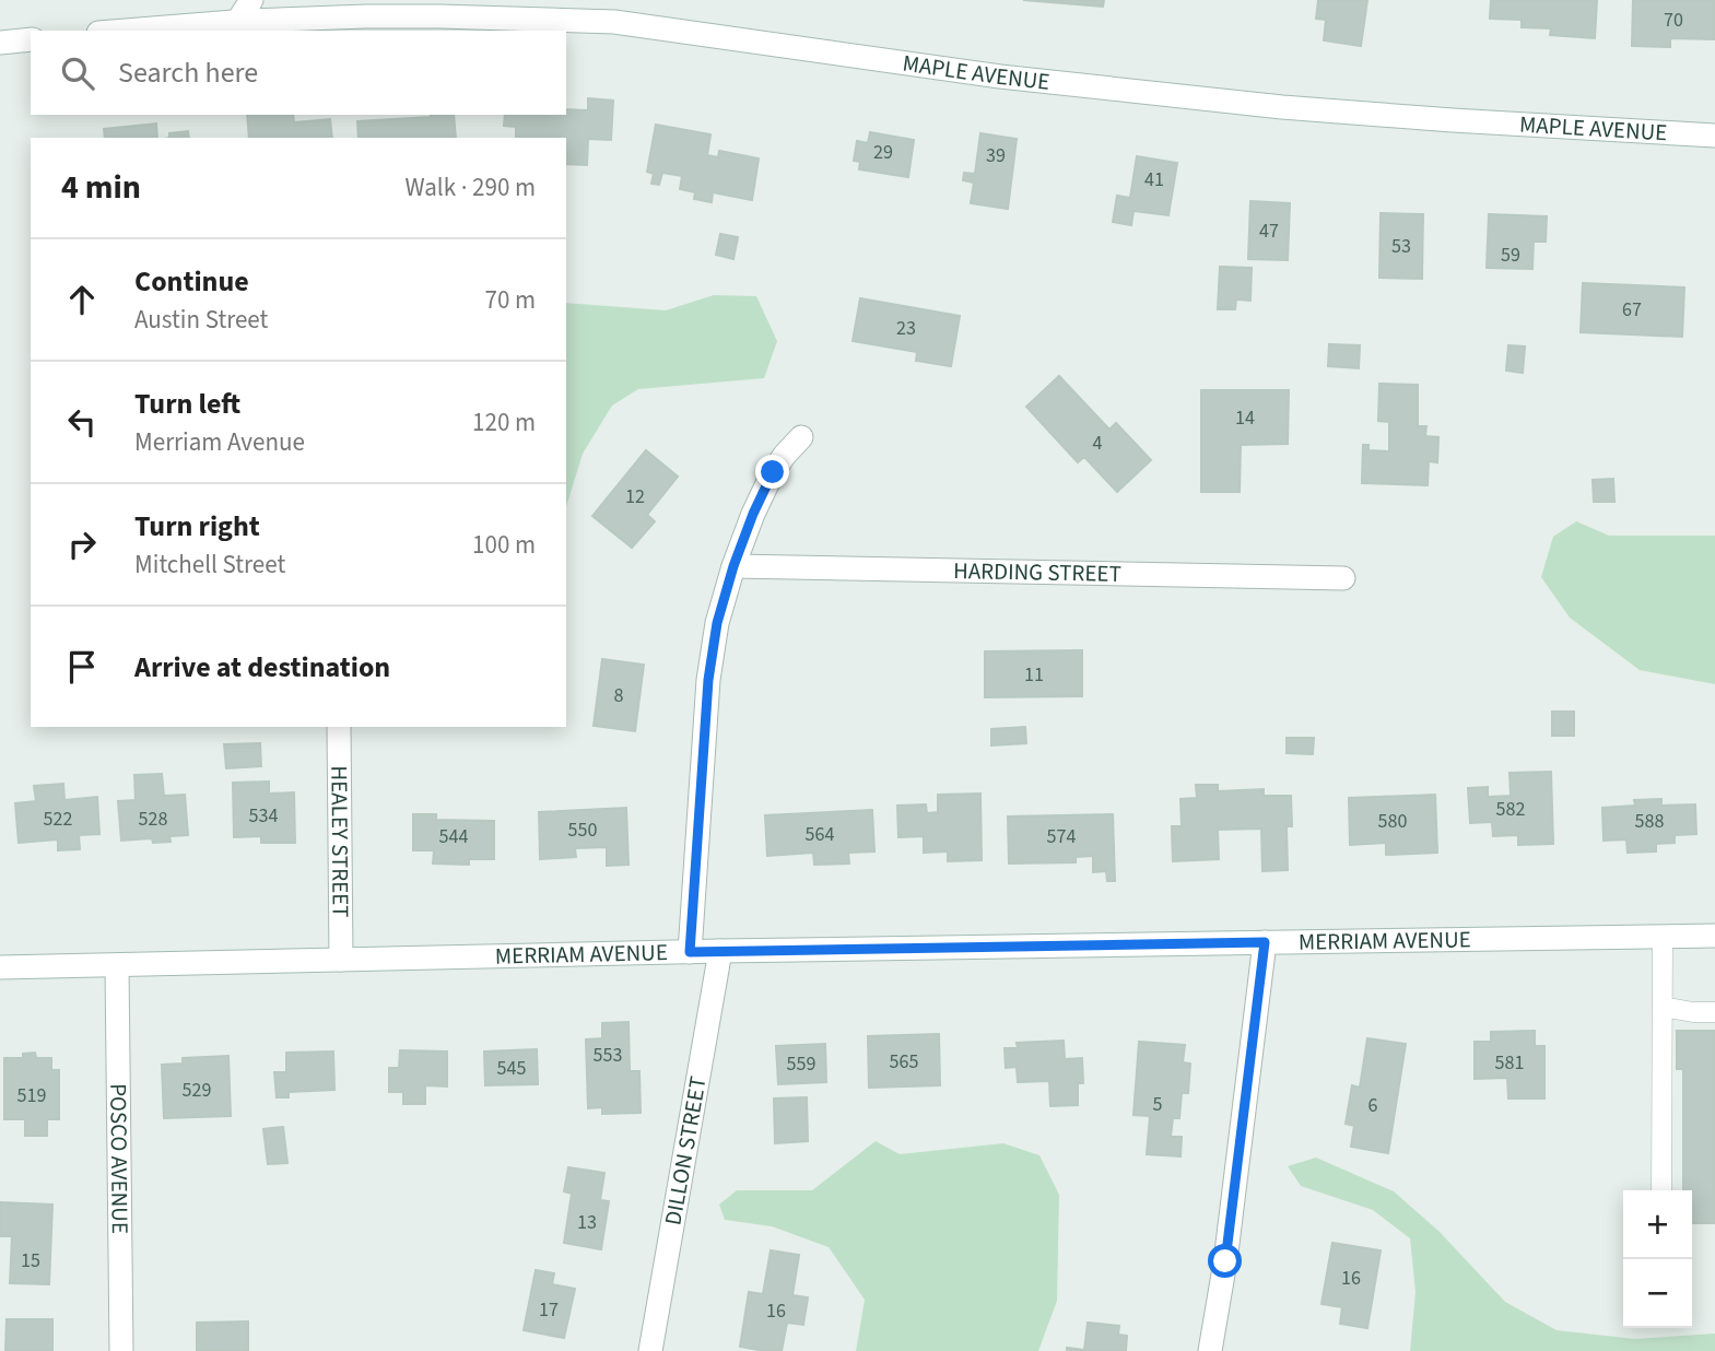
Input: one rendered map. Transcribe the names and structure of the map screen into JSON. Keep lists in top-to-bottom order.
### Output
{
  "streets": {
    "street": [
      "MAPLE AVENUE",
      "HARDING STREET",
      "HEALEY STREET",
      "MERRIAM AVENUE",
      "DILLON STREET",
      "POSCO AVENUE"
    ]
  },
  "crossings": [
    ["HEALEY STREET", "MERRIAM AVENUE"],
    ["MERRIAM AVENUE", "DILLON STREET"],
    ["MERRIAM AVENUE", "POSCO AVENUE"]
  ],
  "house_numbers": [
    "70",
    "29",
    "39",
    "41",
    "47",
    "53",
    "59",
    "67",
    "23",
    "14",
    "4",
    "12",
    "11",
    "8",
    "582",
    "534",
    "522",
    "528",
    "580",
    "588",
    "550",
    "564",
    "544",
    "574",
    "553",
    "565",
    "581",
    "559",
    "545",
    "529",
    "519",
    "5",
    "6",
    "13",
    "15",
    "16",
    "17",
    "16"
  ],
  "page": {
    "search": "Search here",
    "heading": ["4 min", "Walk · 290 m"],
    "list": [
      ["Continue", "Austin Street", "70 m"],
      ["Turn left", "Merriam Avenue", "120 m"],
      ["Turn right", "Mitchell Street", "100 m"],
      "Arrive at destination"
    ],
    "map_buttons": ["+", "−"]
  }
}
